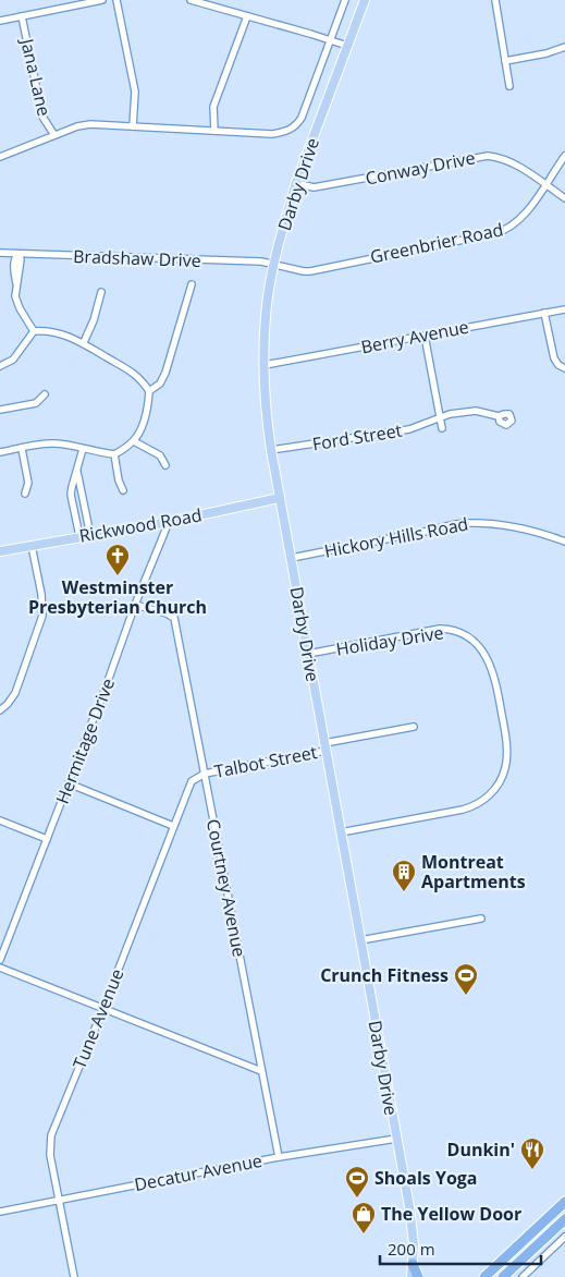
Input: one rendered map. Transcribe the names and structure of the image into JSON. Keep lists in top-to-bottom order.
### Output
{
  "streets": {
    "main road": ["Darby Drive", "Rickwood Road"],
    "street": [
      "Jana Lane",
      "Conway Drive",
      "Greenbrier Road",
      "Bradshaw Drive",
      "Berry Avenue",
      "Ford Street",
      "Hickory Hills Road",
      "Holiday Drive",
      "Hermitage Drive",
      "Talbot Street",
      "Courtney Avenue",
      "Tune Avenue",
      "Decatur Avenue"
    ]
  },
  "crossings": [
    ["Conway Drive", "Darby Drive"],
    ["Conway Drive", "Greenbrier Road"],
    ["Darby Drive", "Greenbrier Road"],
    ["Darby Drive", "Bradshaw Drive"],
    ["Darby Drive", "Berry Avenue"],
    ["Darby Drive", "Ford Street"],
    ["Darby Drive", "Rickwood Road"],
    ["Darby Drive", "Hickory Hills Road"],
    ["Darby Drive", "Holiday Drive"],
    ["Darby Drive", "Talbot Street"],
    ["Darby Drive", "Decatur Avenue"],
    ["Greenbrier Road", "Bradshaw Drive"],
    ["Rickwood Road", "Hermitage Drive"],
    ["Hermitage Drive", "Courtney Avenue"],
    ["Talbot Street", "Courtney Avenue"],
    ["Talbot Street", "Tune Avenue"],
    ["Courtney Avenue", "Tune Avenue"],
    ["Courtney Avenue", "Decatur Avenue"],
    ["Tune Avenue", "Decatur Avenue"]
  ],
  "places": {
    "church": ["Westminster Presbyterian Church"],
    "building": ["Montreat Apartments"],
    "sports": ["Crunch Fitness", "Shoals Yoga"],
    "restaurant": ["Dunkin'"],
    "shop": ["The Yellow Door"]
  },
  "scale_bar": "200 m"
}
